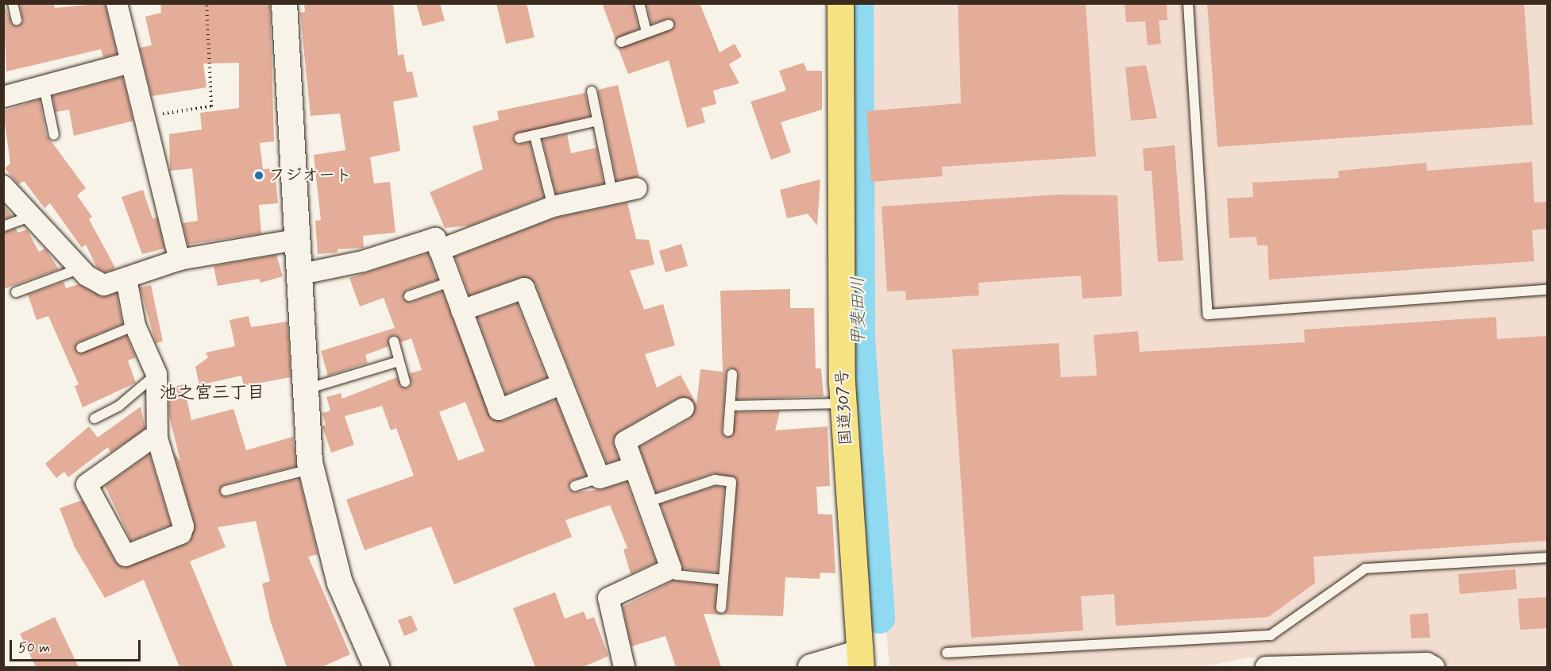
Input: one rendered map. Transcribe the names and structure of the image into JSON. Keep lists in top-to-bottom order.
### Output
{
  "streets": {
    "highway": ["国道307号"]
  },
  "districts": ["池之宮三丁目"],
  "water": ["甲斐田川"],
  "places": ["フジオート"],
  "scale_bar": "50 m"
}
